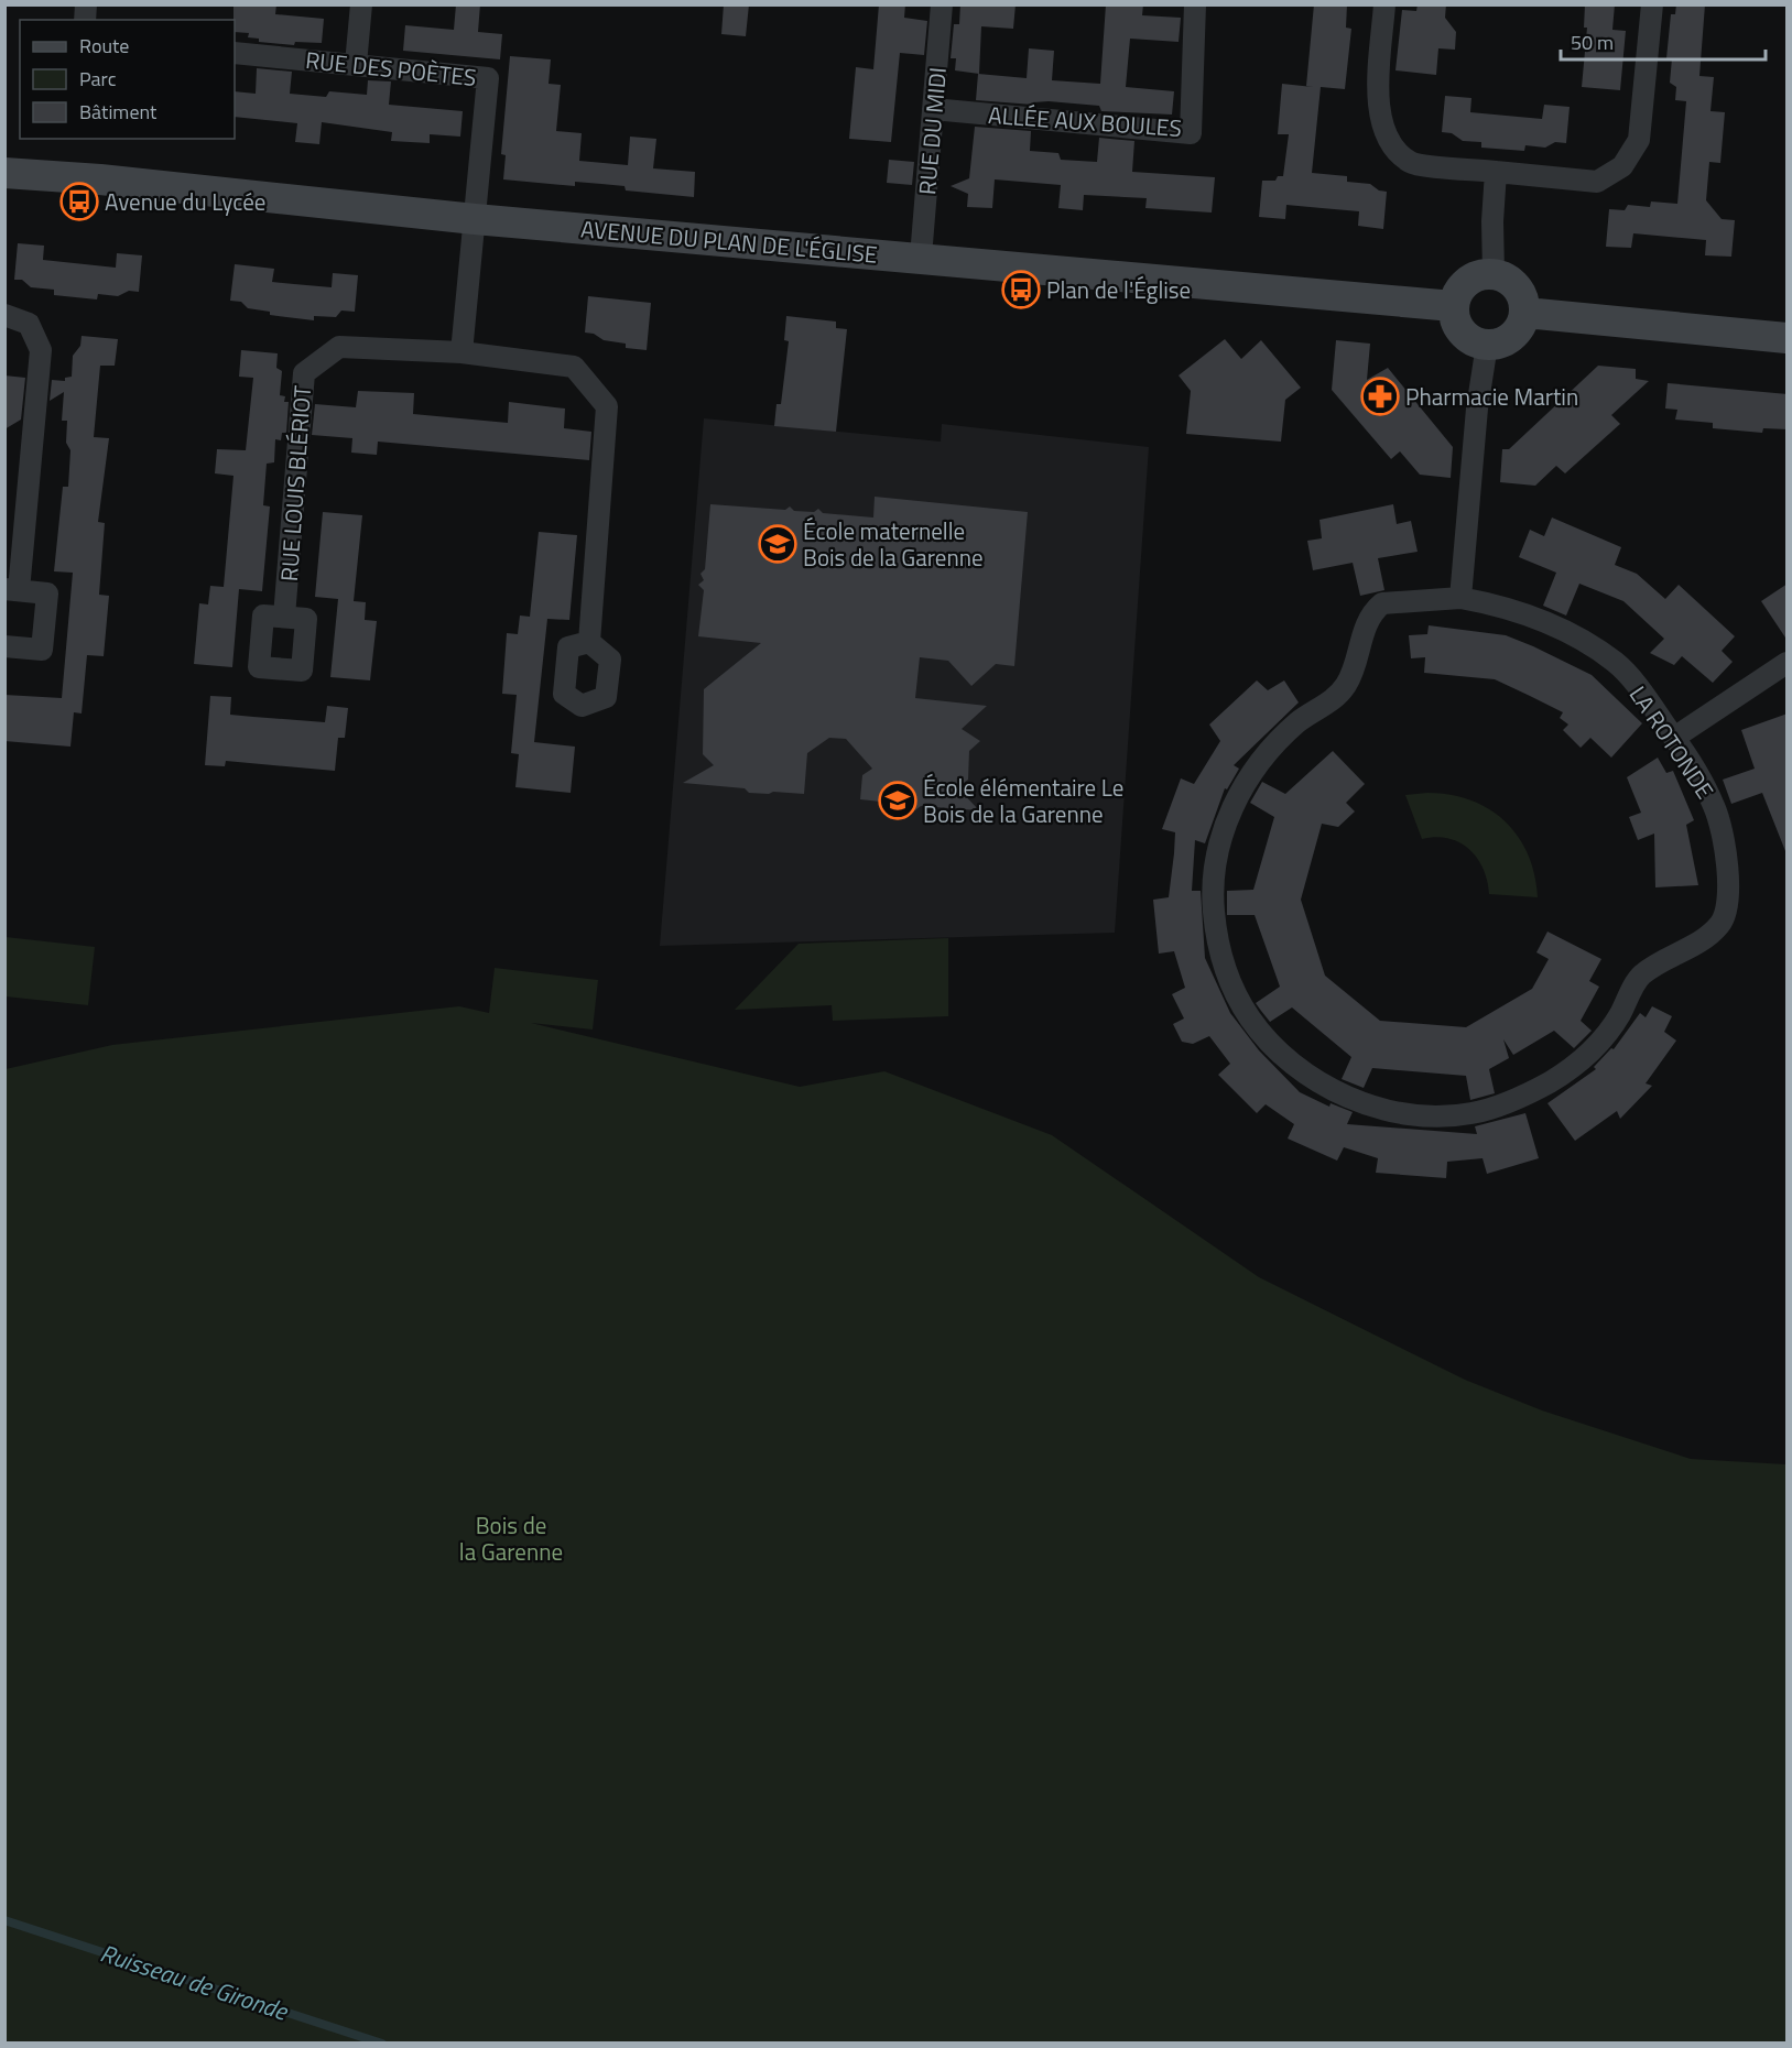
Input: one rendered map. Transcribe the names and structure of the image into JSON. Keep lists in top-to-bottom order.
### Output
{
  "streets": {
    "street": [
      "RUE DES POÈTES",
      "ALLÉE AUX BOULES",
      "RUE DU MIDI",
      "AVENUE DU PLAN DE L'ÉGLISE",
      "RUE LOUIS BLÉRIOT",
      "LA ROTONDE"
    ]
  },
  "crossings": [
    ["RUE DES POÈTES", "AVENUE DU PLAN DE L'ÉGLISE"],
    ["ALLÉE AUX BOULES", "RUE DU MIDI"],
    ["RUE DU MIDI", "AVENUE DU PLAN DE L'ÉGLISE"]
  ],
  "water": ["Ruisseau de Gironde"],
  "parks": ["Bois de la Garenne"],
  "places": {
    "bus stop": ["Avenue du Lycée", "Plan de l'Église"],
    "pharmacy": ["Pharmacie Martin"],
    "school or university": ["École maternelle Bois de la Garenne", "École élémentaire Le Bois de la Garenne"]
  },
  "legend": ["Route", "Parc", "Bâtiment"],
  "scale_bar": "50 m"
}
